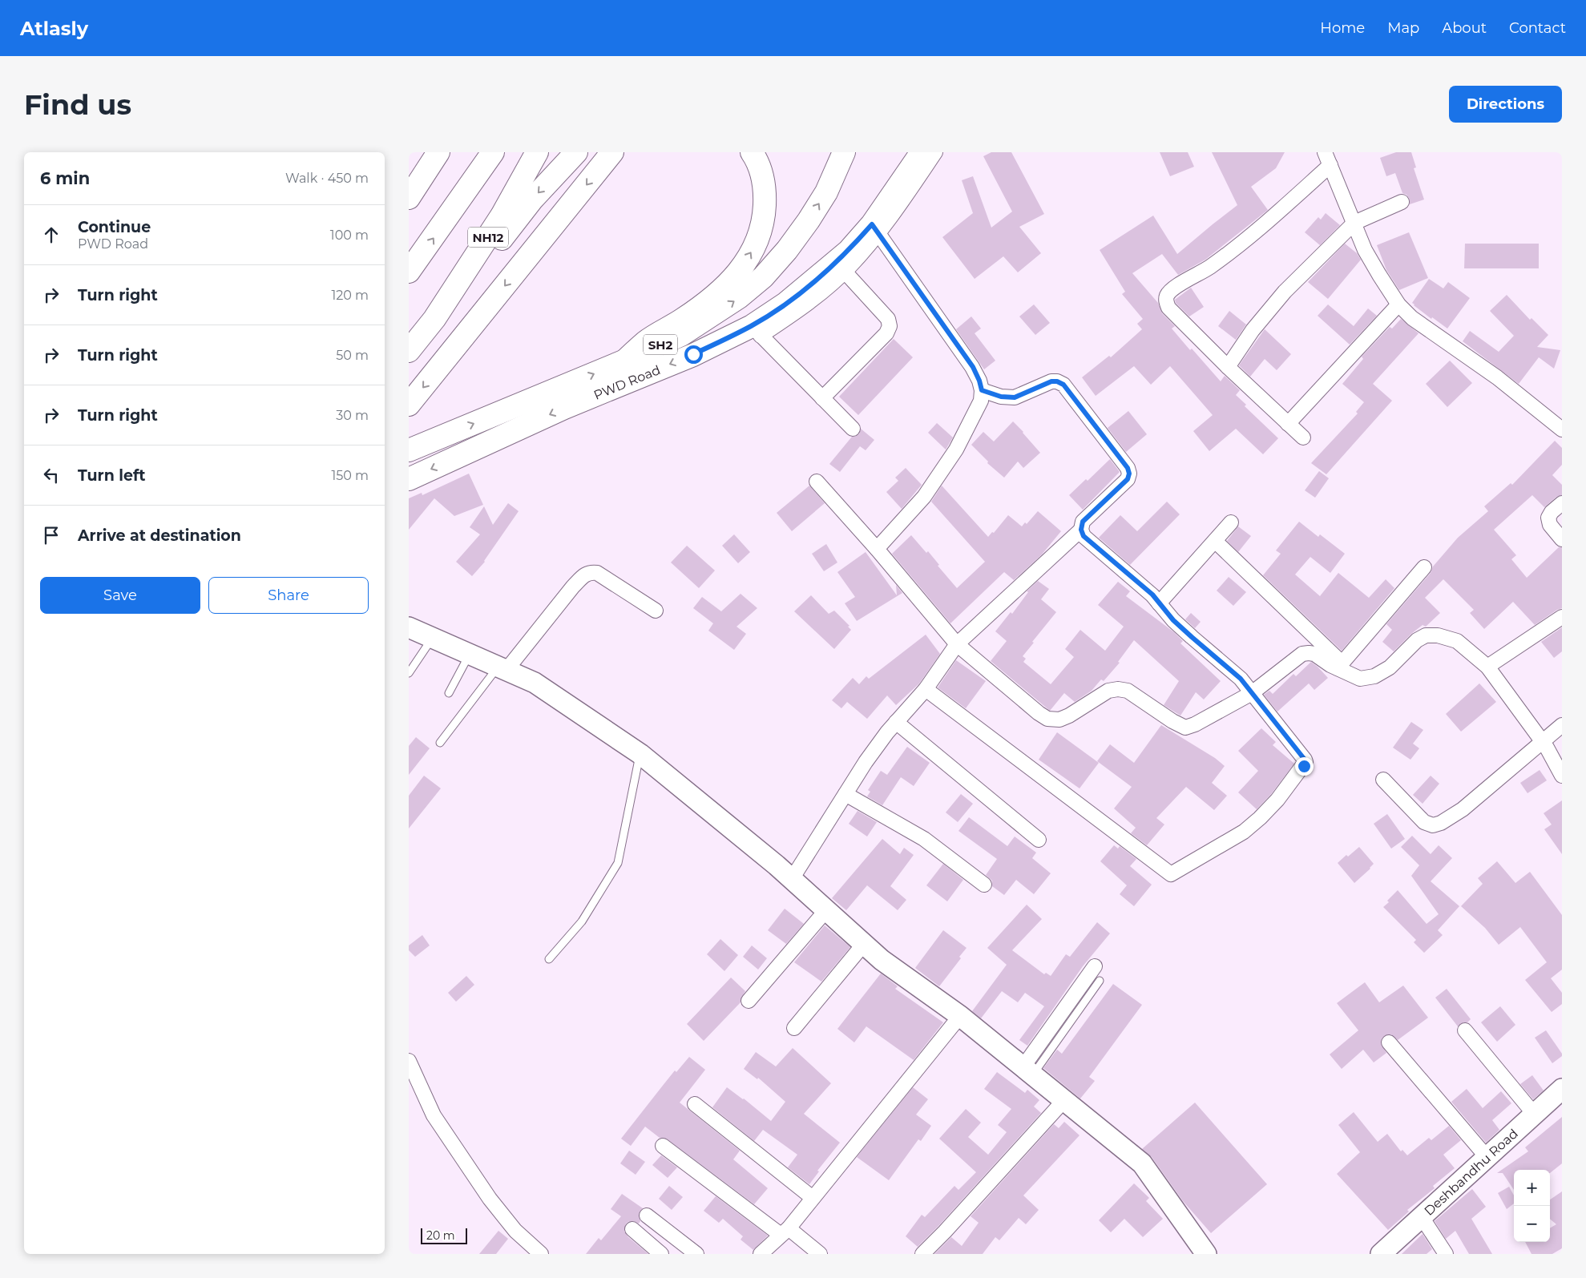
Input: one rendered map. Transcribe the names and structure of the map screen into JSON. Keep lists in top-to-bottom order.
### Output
{
  "streets": {
    "main road": ["NH12", "SH2", "PWD Road"],
    "street": ["Deshbandhu Road"]
  },
  "scale_bar": "20 m",
  "page": {
    "header": "Atlasly",
    "nav": [
      "Home",
      "Map",
      "About",
      "Contact"
    ],
    "buttons": [
      "Directions",
      ["Save", "Share"]
    ],
    "title": "Find us",
    "heading": ["6 min", "Walk · 450 m"],
    "list": [
      ["Continue", "PWD Road", "100 m"],
      ["Turn right", "120 m"],
      ["Turn right", "50 m"],
      ["Turn right", "30 m"],
      ["Turn left", "150 m"],
      "Arrive at destination"
    ],
    "map_buttons": ["+", "−"],
    "scale": "20 m"
  }
}
